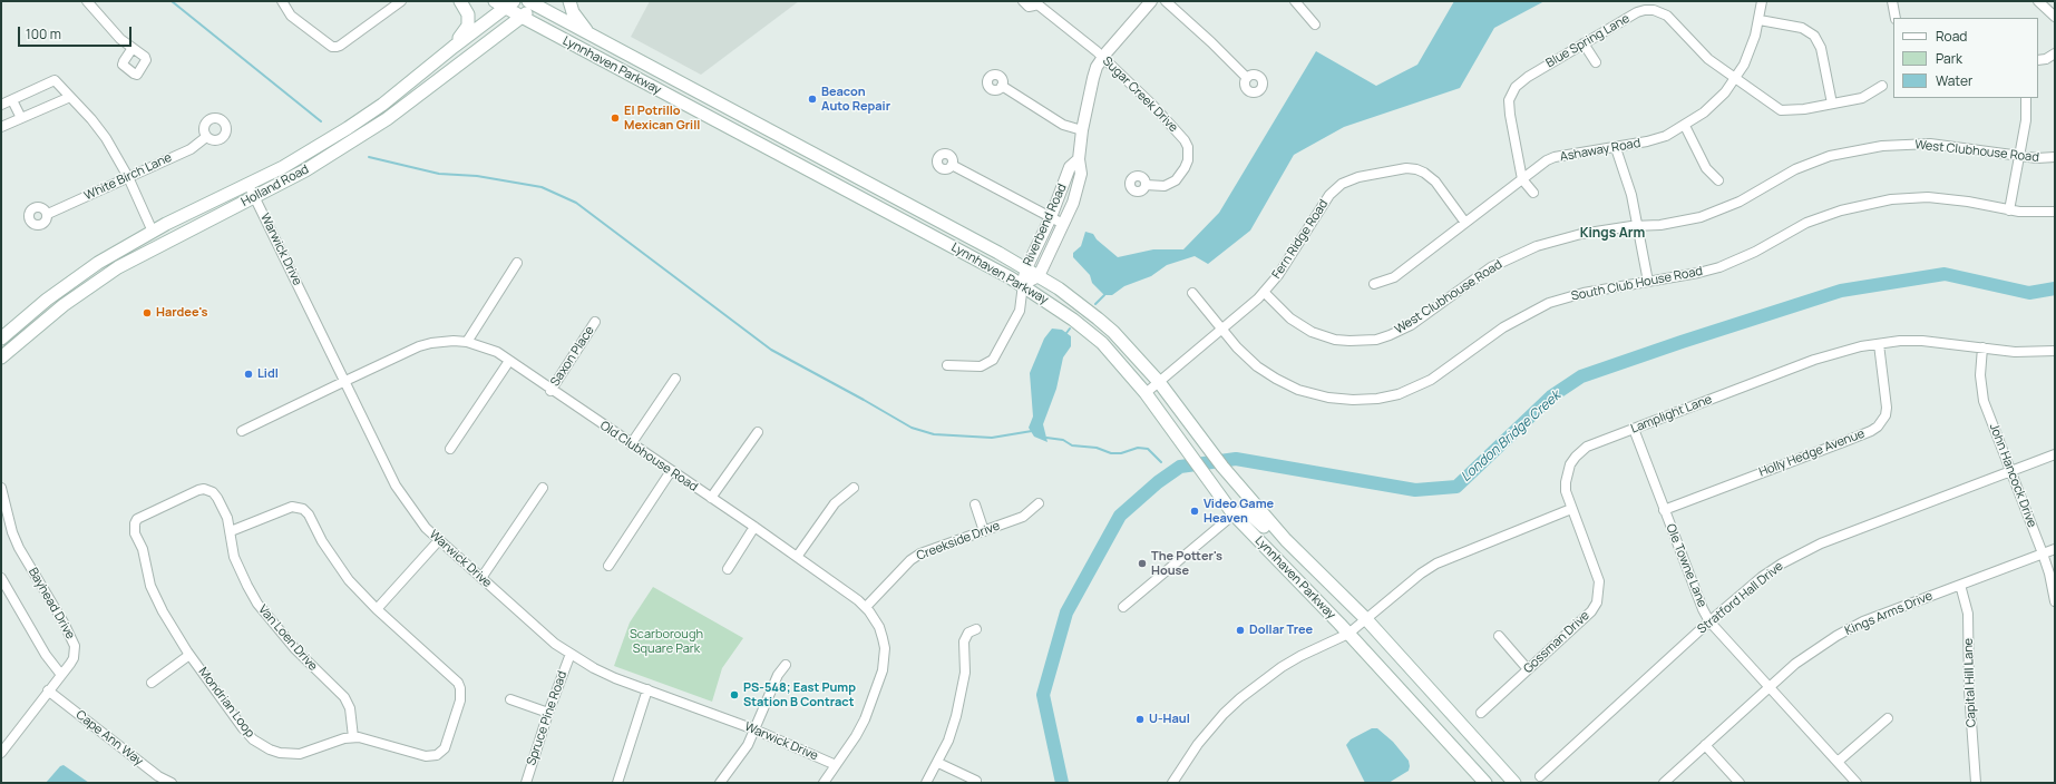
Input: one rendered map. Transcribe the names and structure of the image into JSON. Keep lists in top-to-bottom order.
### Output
{
  "streets": {
    "main road": ["Lynnhaven Parkway", "Holland Road"],
    "street": [
      "Blue Spring Lane",
      "Sugar Creek Drive",
      "Ashaway Road",
      "West Clubhouse Road",
      "White Birch Lane",
      "Riverbend Road",
      "Fern Ridge Road",
      "Warwick Drive",
      "South Club House Road",
      "Saxon Place",
      "Lamplight Lane",
      "Holly Hedge Avenue",
      "Old Clubhouse Road",
      "John Hancock Drive",
      "Creekside Drive",
      "Ole Towne Lane",
      "Stratford Hall Drive",
      "Bayhead Drive",
      "Kings Arms Drive",
      "Van Loen Drive",
      "Gossman Drive",
      "Capital Hill Lane",
      "Mondrian Loop",
      "Spruce Pine Road",
      "Cape Ann Way"
    ]
  },
  "crossings": [
    ["Blue Spring Lane", "Ashaway Road"],
    ["Lynnhaven Parkway", "Holland Road"],
    ["Lynnhaven Parkway", "Riverbend Road"],
    ["Lynnhaven Parkway", "Fern Ridge Road"],
    ["Sugar Creek Drive", "Riverbend Road"],
    ["Ashaway Road", "Fern Ridge Road"],
    ["West Clubhouse Road", "Fern Ridge Road"],
    ["Holland Road", "Warwick Drive"],
    ["Fern Ridge Road", "South Club House Road"],
    ["Warwick Drive", "Old Clubhouse Road"],
    ["Warwick Drive", "Spruce Pine Road"],
    ["Saxon Place", "Old Clubhouse Road"],
    ["Lamplight Lane", "Holly Hedge Avenue"],
    ["Lamplight Lane", "John Hancock Drive"],
    ["Lamplight Lane", "Ole Towne Lane"],
    ["Lamplight Lane", "Gossman Drive"],
    ["Holly Hedge Avenue", "Ole Towne Lane"],
    ["Old Clubhouse Road", "Creekside Drive"],
    ["John Hancock Drive", "Stratford Hall Drive"],
    ["John Hancock Drive", "Kings Arms Drive"],
    ["Ole Towne Lane", "Stratford Hall Drive"],
    ["Ole Towne Lane", "Kings Arms Drive"],
    ["Bayhead Drive", "Cape Ann Way"],
    ["Kings Arms Drive", "Capital Hill Lane"],
    ["Van Loen Drive", "Mondrian Loop"]
  ],
  "districts": ["Kings Arm"],
  "water": ["London Bridge Creek"],
  "parks": ["Scarborough Square Park"],
  "places": [
    "Beacon Auto Repair",
    "El Potrillo Mexican Grill",
    "Hardee's",
    "Lidl",
    "Video Game Heaven",
    "The Potter's House",
    "Dollar Tree",
    "PS-548; East Pump Station B Contract",
    "U-Haul"
  ],
  "legend": ["Road", "Park", "Water"],
  "scale_bar": "100 m"
}
